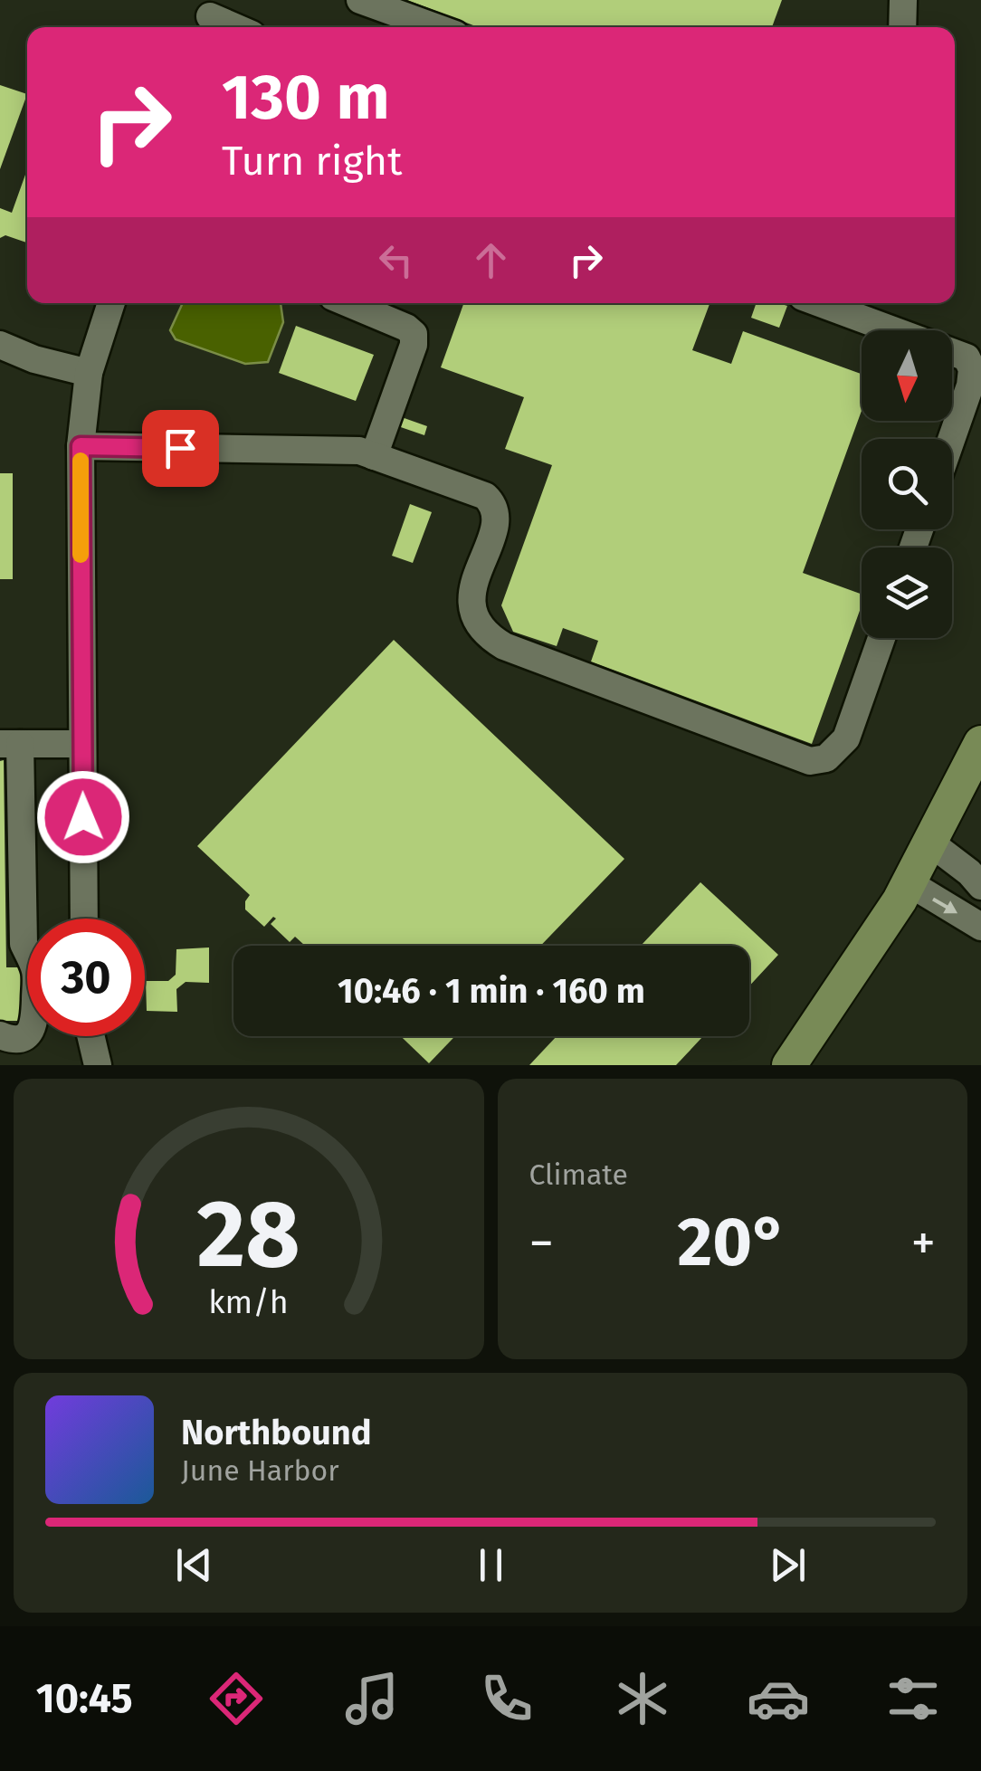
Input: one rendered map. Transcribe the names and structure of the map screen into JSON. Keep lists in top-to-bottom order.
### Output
{
  "north": "bottom",
  "page": {
    "turn": ["130 m", "Turn right"],
    "limit": "30",
    "trip": "10:46 · 1 min · 160 m",
    "tile": "Climate",
    "heat": ["−", "20°", "+"],
    "song": ["Northbound", "June Harbor"],
    "tabs": "10:45",
    "gauge": ["28", "km/h"]
  }
}
